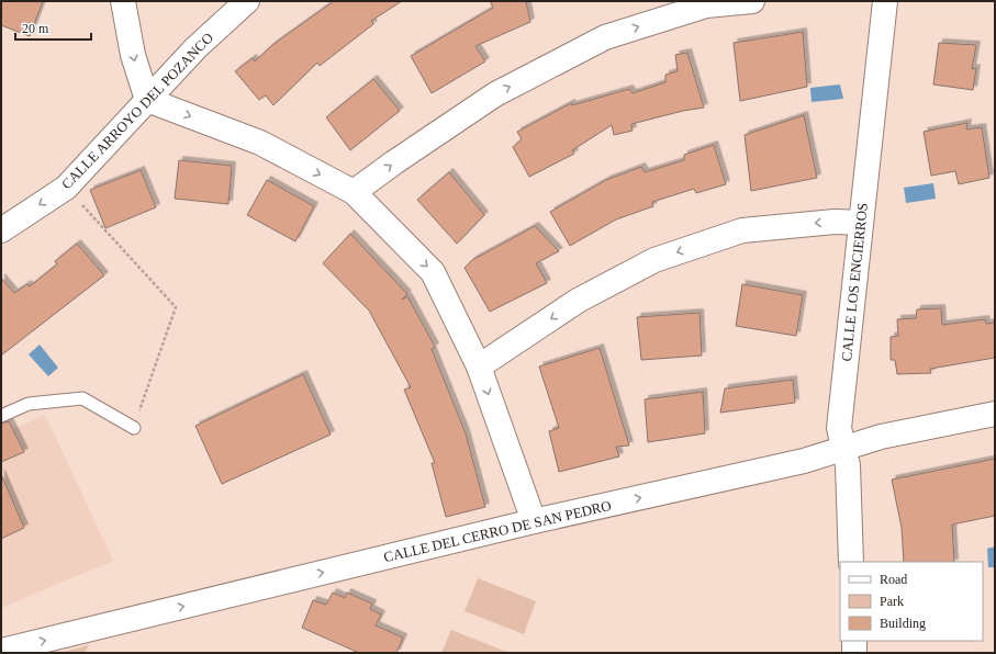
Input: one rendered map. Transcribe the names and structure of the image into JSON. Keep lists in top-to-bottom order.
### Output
{
  "streets": {
    "street": ["CALLE ARROYO DEL POZANCO", "CALLE LOS ENCIERROS", "CALLE DEL CERRO DE SAN PEDRO"]
  },
  "crossings": [
    ["CALLE LOS ENCIERROS", "CALLE DEL CERRO DE SAN PEDRO"]
  ],
  "one_way": ["CALLE DEL CERRO DE SAN PEDRO"],
  "legend": ["Road", "Park", "Building"],
  "scale_bar": "20 m"
}
